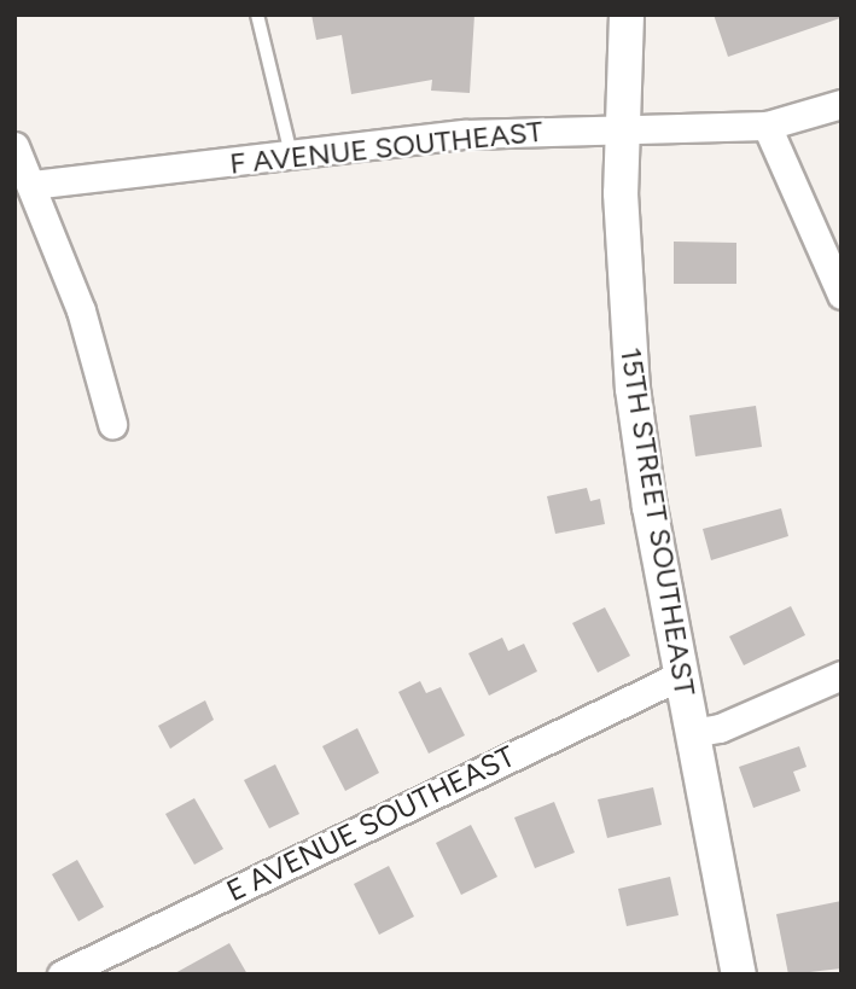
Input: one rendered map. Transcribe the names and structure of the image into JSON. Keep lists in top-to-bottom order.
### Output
{
  "streets": {
    "street": ["F AVENUE SOUTHEAST", "15TH STREET SOUTHEAST", "E AVENUE SOUTHEAST"]
  },
  "crossings": [
    ["F AVENUE SOUTHEAST", "15TH STREET SOUTHEAST"],
    ["15TH STREET SOUTHEAST", "E AVENUE SOUTHEAST"]
  ]
}
